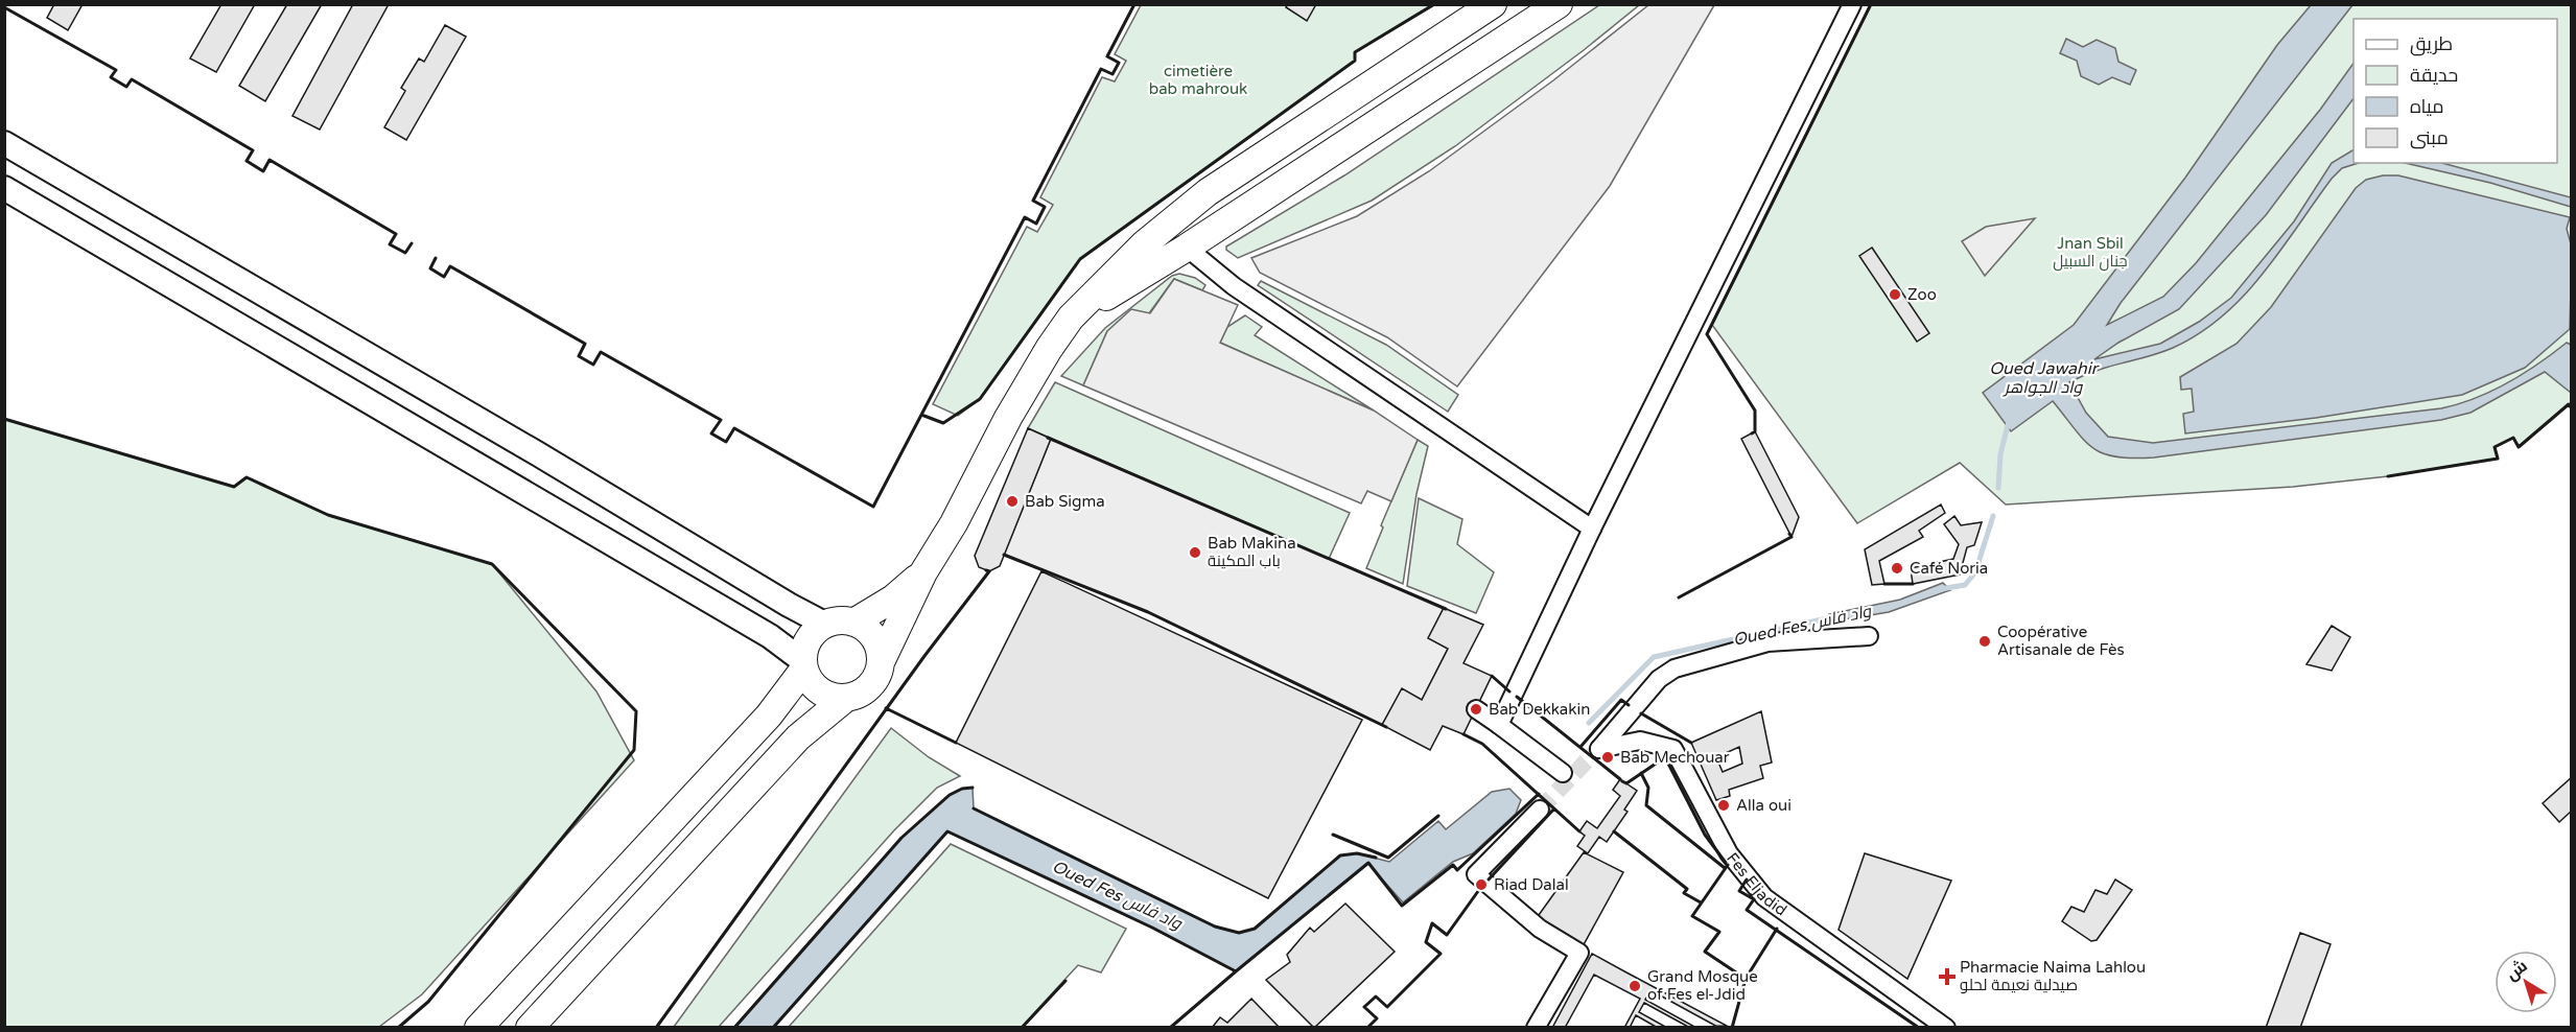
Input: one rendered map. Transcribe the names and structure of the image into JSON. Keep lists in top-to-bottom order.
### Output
{
  "streets": {
    "street": ["Fes Eljadid"]
  },
  "water": ["Oued Jawahir واد الجواهر", "Oued Fes واد فاس"],
  "parks": ["cimetière bab mahrouk", "Jnan Sbil جنان السبيل"],
  "places": {
    "other": [
      "Zoo",
      "Bab Sigma",
      "Bab Makina باب المكينة",
      "Café Noria",
      "Coopérative Artisanale de Fès",
      "Bab Dekkakin",
      "Bab Mechouar",
      "Alla oui",
      "Riad Dalal",
      "Grand Mosque of Fes el-Jdid"
    ],
    "health": ["Pharmacie Naima Lahlou صيدلية نعيمة لحلو"]
  },
  "legend": [
    "طريق",
    "حديقة",
    "مياه",
    "مبنى"
  ],
  "north": "top left"
}
